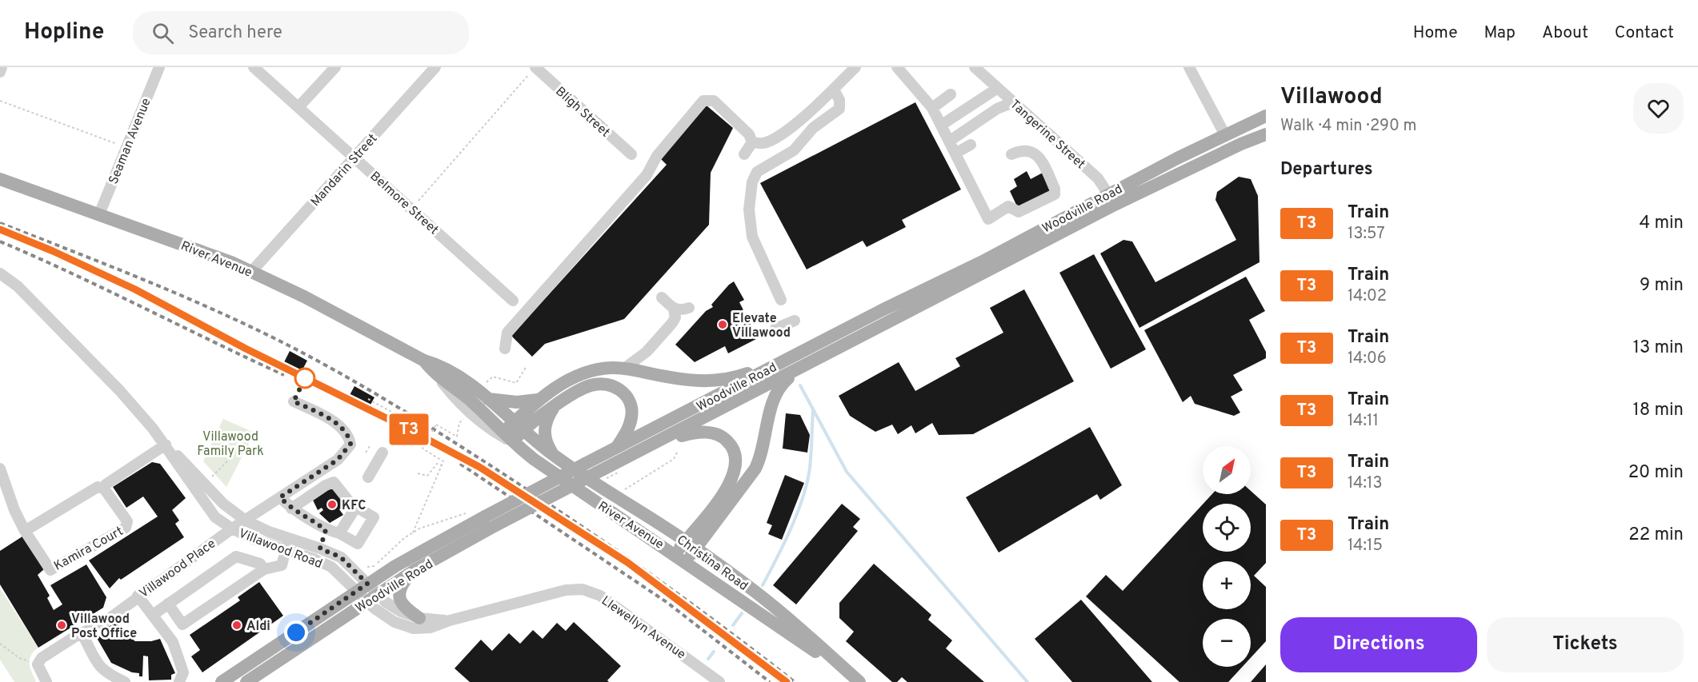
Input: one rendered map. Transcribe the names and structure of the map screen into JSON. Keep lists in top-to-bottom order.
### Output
{
  "streets": {
    "main road": ["Woodville Road", "River Avenue", "Christina Road"],
    "street": [
      "Bligh Street",
      "Tangerine Street",
      "Seaman Avenue",
      "Mandarin Street",
      "Belmore Street",
      "Kamira Court",
      "Villawood Road",
      "Villawood Place",
      "Llewellyn Avenue"
    ]
  },
  "crossings": [
    ["Tangerine Street", "Woodville Road"],
    ["Seaman Avenue", "River Avenue"],
    ["Mandarin Street", "Belmore Street"],
    ["Mandarin Street", "River Avenue"],
    ["Woodville Road", "Villawood Road"],
    ["Woodville Road", "Llewellyn Avenue"],
    ["River Avenue", "Christina Road"],
    ["Villawood Road", "Villawood Place"],
    ["Villawood Road", "Llewellyn Avenue"]
  ],
  "parks": ["Villawood Family Park"],
  "places": [
    "Elevate Villawood",
    "KFC",
    "Villawood Post Office",
    "Aldi"
  ],
  "north": "top right",
  "page": {
    "header": "Hopline",
    "search": "Search here",
    "nav": [
      "Home",
      "Map",
      "About",
      "Contact"
    ],
    "on_map": "T3",
    "heading": [
      ["Villawood", "Walk · 4 min · 290 m"],
      "Departures"
    ],
    "list": [
      {
        "mark": "T3",
        "name": "Train",
        "note": "13:57",
        "value": "4 min"
      },
      {
        "mark": "T3",
        "name": "Train",
        "note": "14:02",
        "value": "9 min"
      },
      {
        "mark": "T3",
        "name": "Train",
        "note": "14:06",
        "value": "13 min"
      },
      {
        "mark": "T3",
        "name": "Train",
        "note": "14:11",
        "value": "18 min"
      },
      {
        "mark": "T3",
        "name": "Train",
        "note": "14:13",
        "value": "20 min"
      },
      {
        "mark": "T3",
        "name": "Train",
        "note": "14:15",
        "value": "22 min"
      }
    ],
    "map_buttons": ["+", "−"],
    "buttons": ["Directions", "Tickets"]
  }
}
